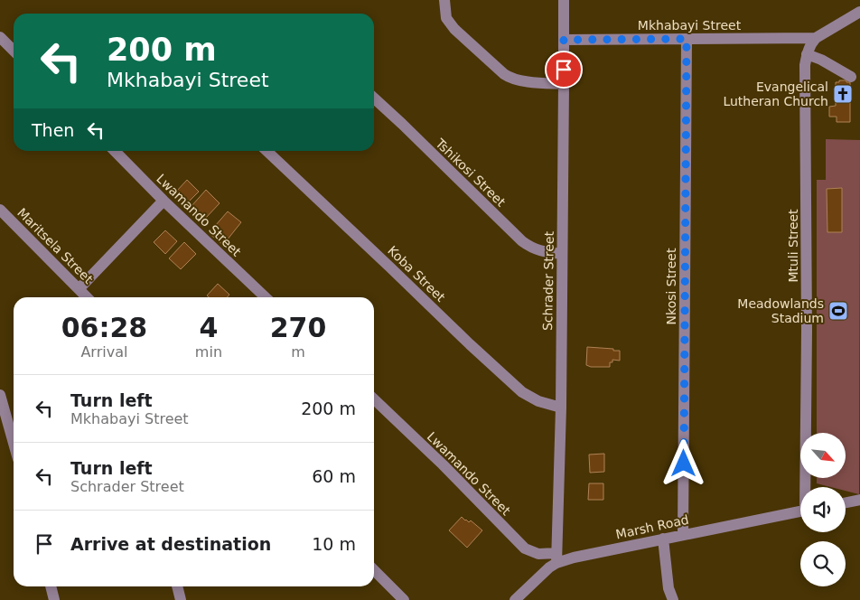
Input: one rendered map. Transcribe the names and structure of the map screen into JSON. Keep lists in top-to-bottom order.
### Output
{
  "streets": {
    "street": [
      "Mkhabayi Street",
      "Tshikosi Street",
      "Lwamando Street",
      "Maritsela Street",
      "Mtuli Street",
      "Koba Street",
      "Schrader Street",
      "Nkosi Street",
      "Marsh Road"
    ]
  },
  "crossings": [
    ["Mkhabayi Street", "Mtuli Street"],
    ["Mkhabayi Street", "Schrader Street"],
    ["Mkhabayi Street", "Nkosi Street"],
    ["Tshikosi Street", "Schrader Street"],
    ["Lwamando Street", "Schrader Street"],
    ["Lwamando Street", "Marsh Road"],
    ["Koba Street", "Schrader Street"],
    ["Schrader Street", "Marsh Road"],
    ["Nkosi Street", "Marsh Road"]
  ],
  "places": {
    "church": ["Evangelical Lutheran Church"],
    "sports": ["Meadowlands Stadium"]
  },
  "north": "bottom right",
  "page": {
    "turn": ["200 m", "Mkhabayi Street"],
    "then": "Then",
    "eta": [
      "06:28",
      "Arrival",
      "4",
      "min",
      "270",
      "m"
    ],
    "list": [
      {
        "name": "Turn left",
        "note": "Mkhabayi Street",
        "value": "200 m"
      },
      {
        "name": "Turn left",
        "note": "Schrader Street",
        "value": "60 m"
      },
      {
        "name": "Arrive at destination",
        "value": "10 m"
      }
    ]
  }
}
